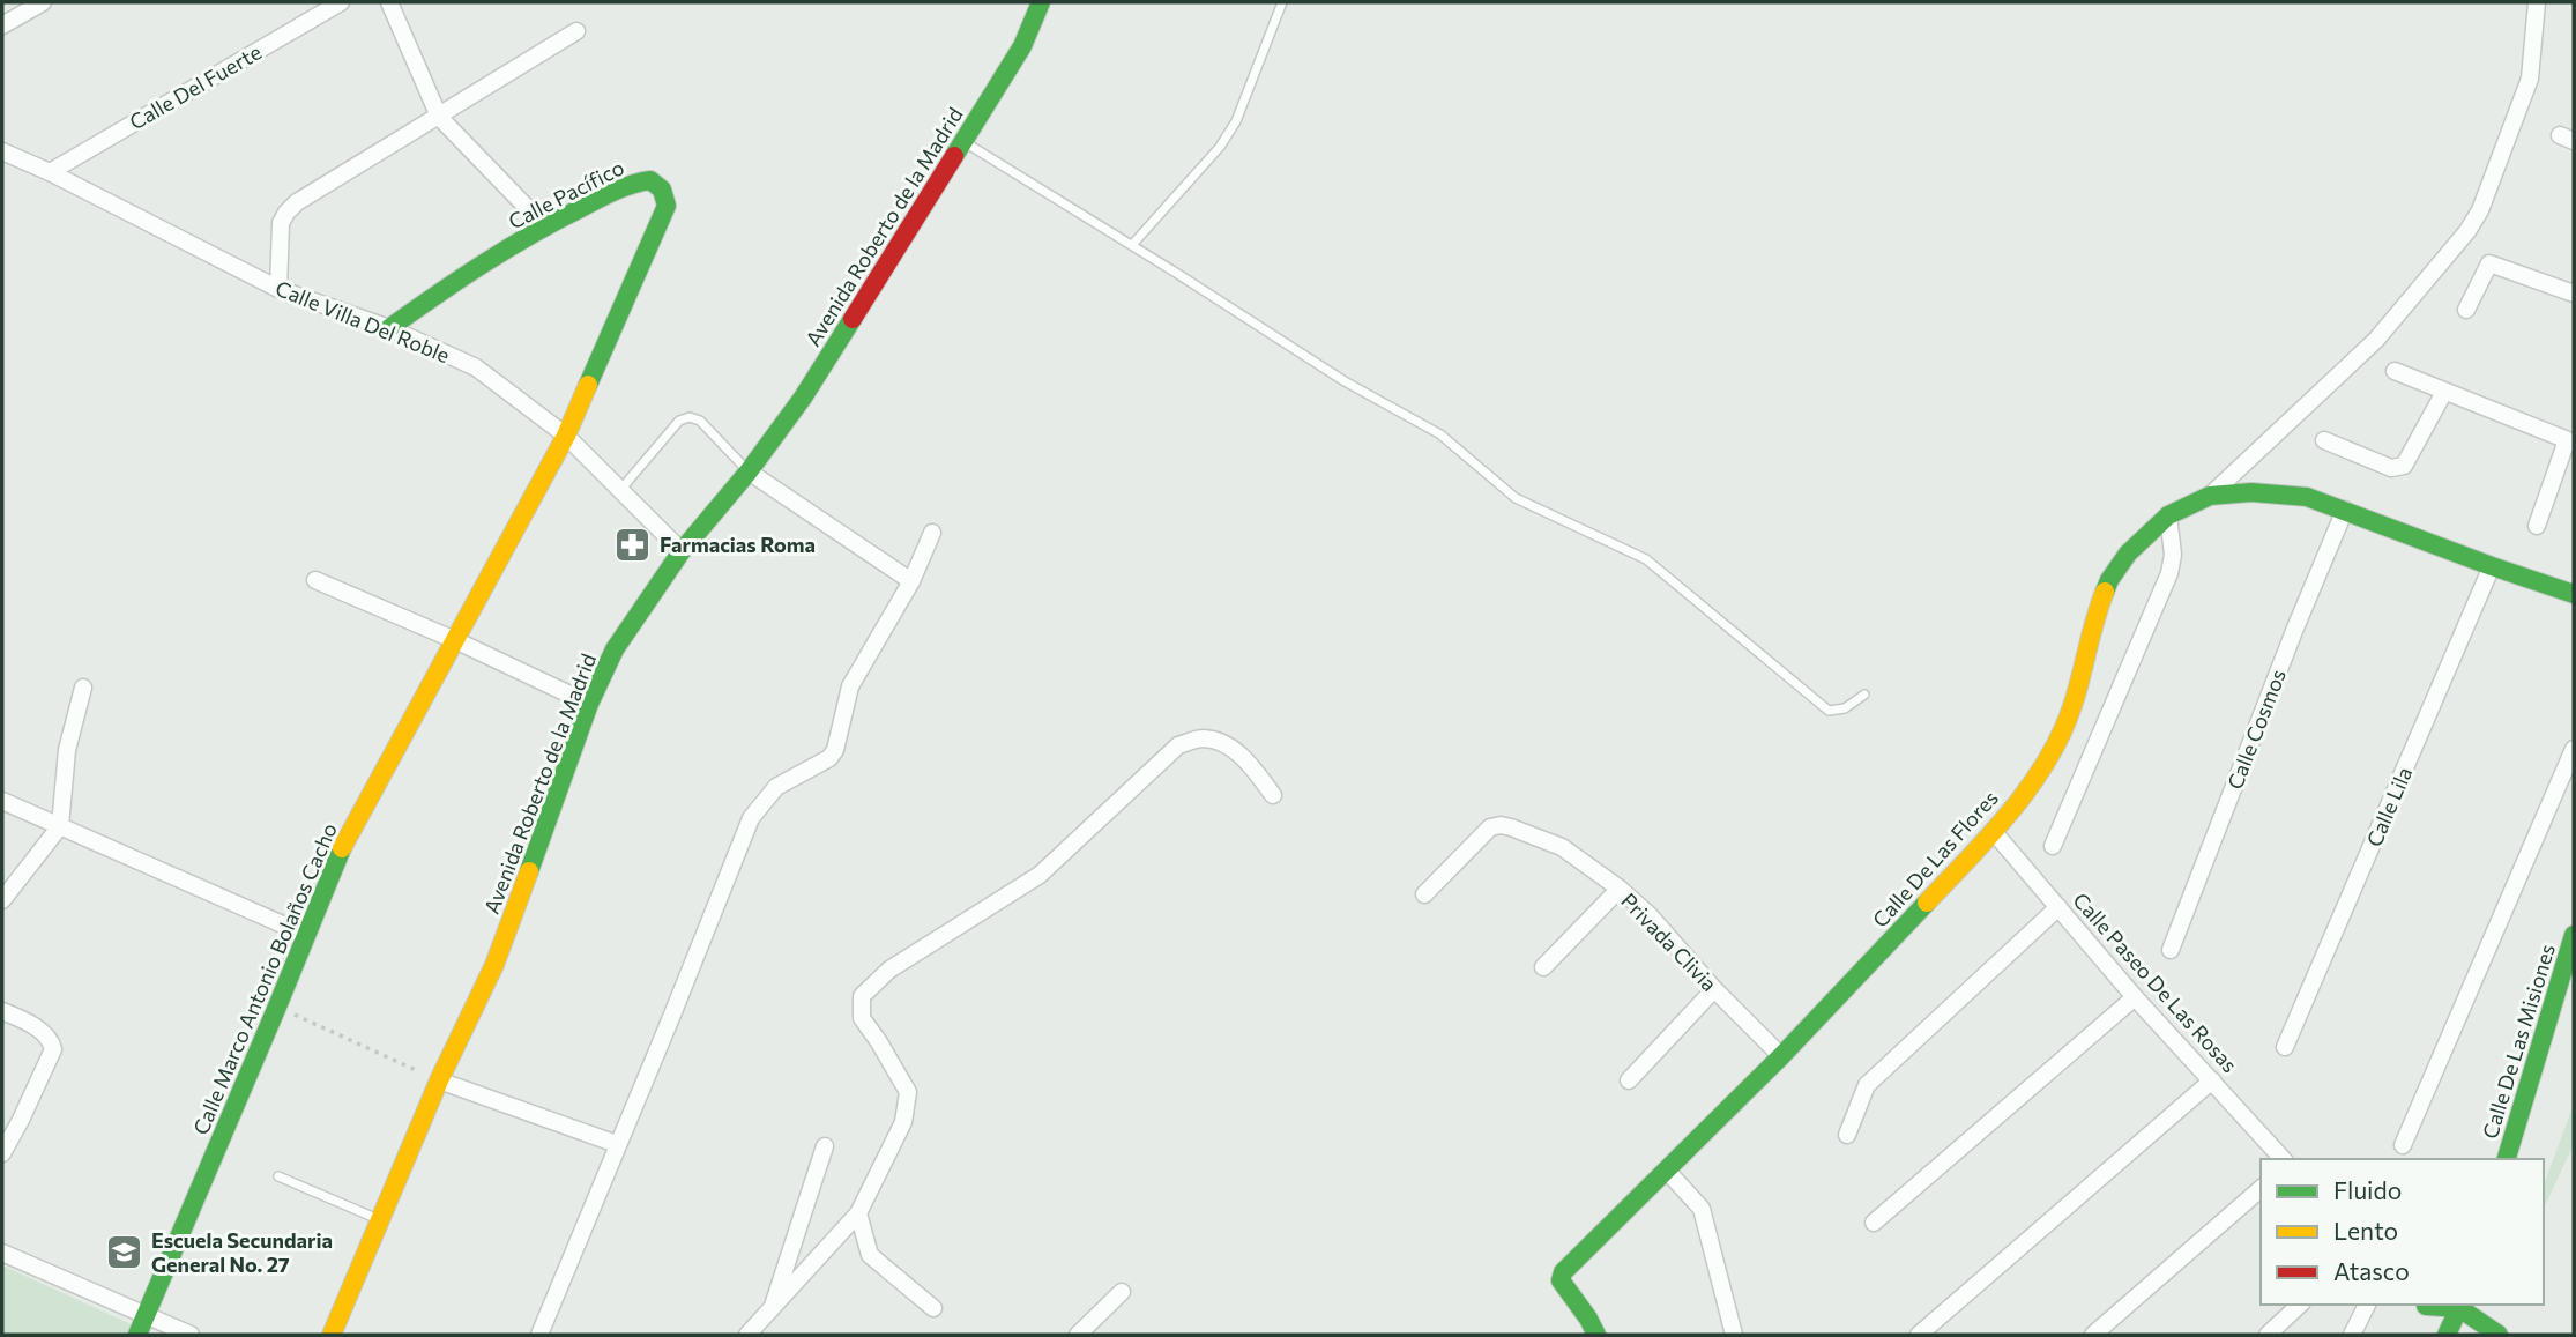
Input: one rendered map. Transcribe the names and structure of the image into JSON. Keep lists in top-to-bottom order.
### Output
{
  "streets": {
    "street": [
      "Calle Del Fuerte",
      "Calle Pacífico",
      "Avenida Roberto de la Madrid",
      "Calle Villa Del Roble",
      "Calle Cosmos",
      "Calle Lila",
      "Calle De Las Flores",
      "Privada Clivia",
      "Calle Marco Antonio Bolaños Cacho",
      "Calle Paseo De Las Rosas",
      "Calle De Las Misiones"
    ]
  },
  "crossings": [
    ["Calle Del Fuerte", "Calle Villa Del Roble"],
    ["Calle Pacífico", "Calle Villa Del Roble"],
    ["Calle Pacífico", "Calle Marco Antonio Bolaños Cacho"],
    ["Avenida Roberto de la Madrid", "Calle Villa Del Roble"],
    ["Calle Villa Del Roble", "Calle Marco Antonio Bolaños Cacho"],
    ["Calle Cosmos", "Calle De Las Flores"],
    ["Calle Lila", "Calle De Las Flores"],
    ["Calle De Las Flores", "Privada Clivia"],
    ["Calle De Las Flores", "Calle Paseo De Las Rosas"]
  ],
  "places": {
    "pharmacy": ["Farmacias Roma"],
    "school or university": ["Escuela Secundaria General No. 27"]
  },
  "legend": ["Fluido", "Lento", "Atasco"]
}
